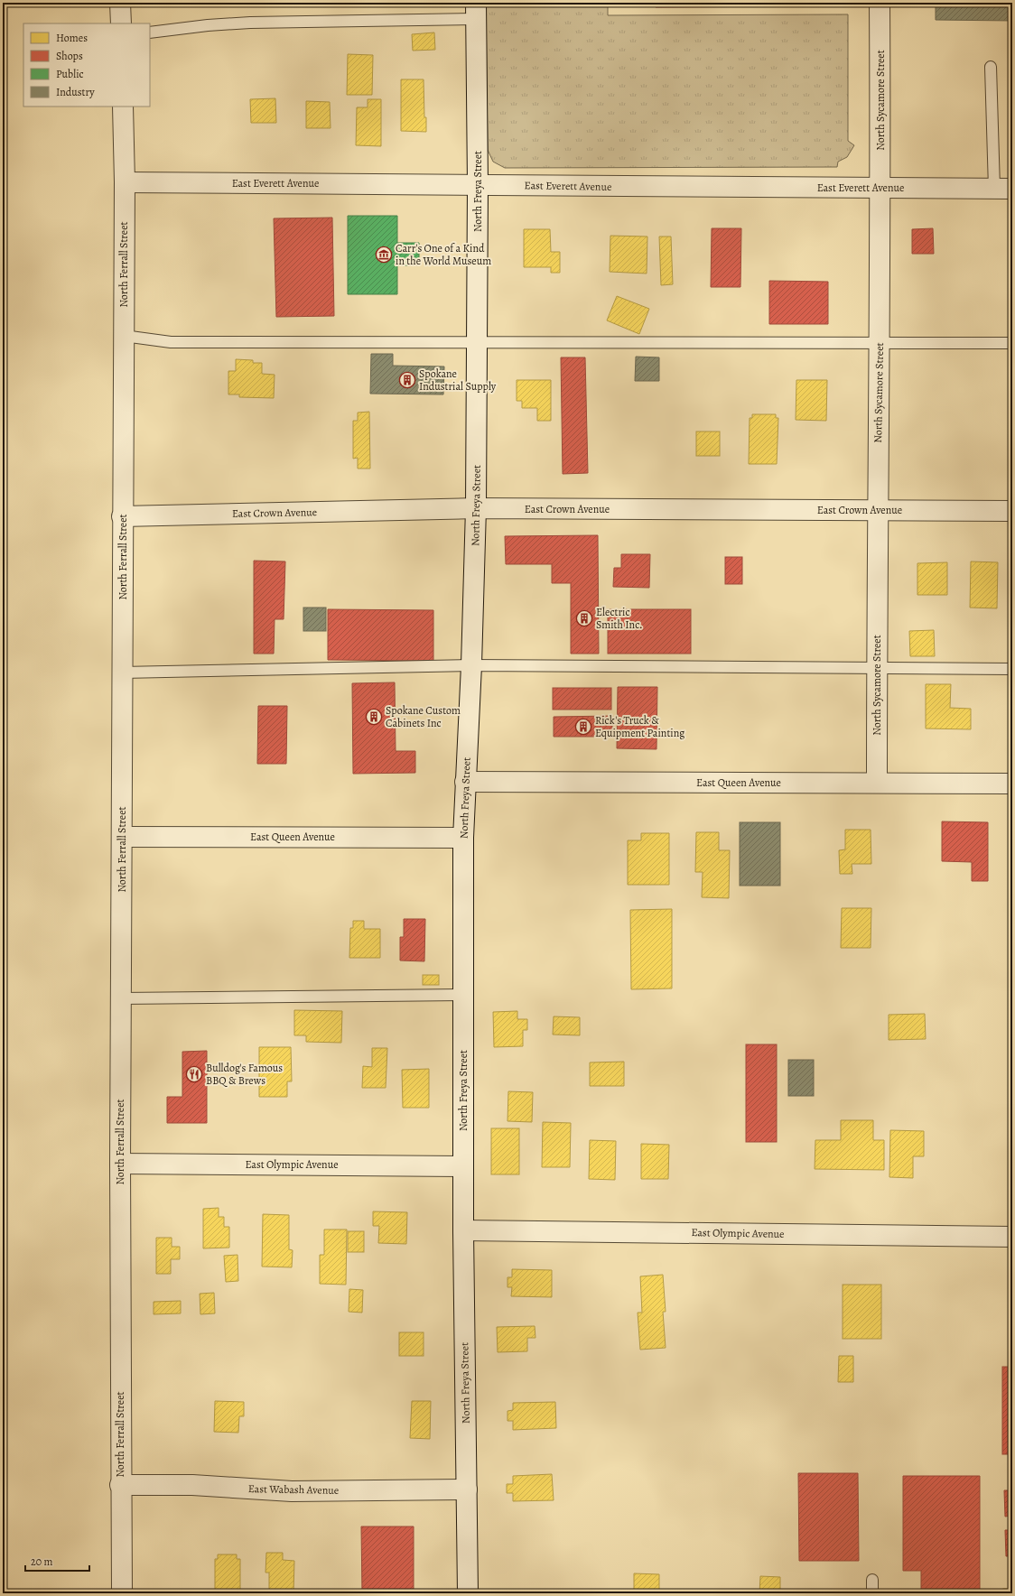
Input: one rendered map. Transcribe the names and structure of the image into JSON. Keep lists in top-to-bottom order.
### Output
{
  "streets": {
    "street": [
      "North Sycamore Street",
      "East Everett Avenue",
      "North Freya Street",
      "North Ferrall Street",
      "East Crown Avenue",
      "East Queen Avenue",
      "East Olympic Avenue",
      "East Wabash Avenue"
    ]
  },
  "crossings": [
    ["North Sycamore Street", "East Everett Avenue"],
    ["North Sycamore Street", "East Crown Avenue"],
    ["North Sycamore Street", "East Queen Avenue"],
    ["East Everett Avenue", "North Freya Street"],
    ["East Everett Avenue", "North Ferrall Street"],
    ["North Freya Street", "East Crown Avenue"],
    ["North Freya Street", "East Queen Avenue"],
    ["North Freya Street", "East Olympic Avenue"],
    ["North Freya Street", "East Wabash Avenue"],
    ["North Ferrall Street", "East Crown Avenue"],
    ["North Ferrall Street", "East Queen Avenue"],
    ["North Ferrall Street", "East Olympic Avenue"],
    ["North Ferrall Street", "East Wabash Avenue"]
  ],
  "places": {
    "museum": ["Carr's One of a Kind in the World Museum"],
    "building": [
      "Spokane Industrial Supply",
      "Electric Smith Inc.",
      "Spokane Custom Cabinets Inc",
      "Rick's Truck & Equipment Painting"
    ],
    "restaurant": ["Bulldog's Famous BBQ & Brews"]
  },
  "legend": [
    "Homes",
    "Shops",
    "Public",
    "Industry"
  ],
  "scale_bar": "20 m"
}
